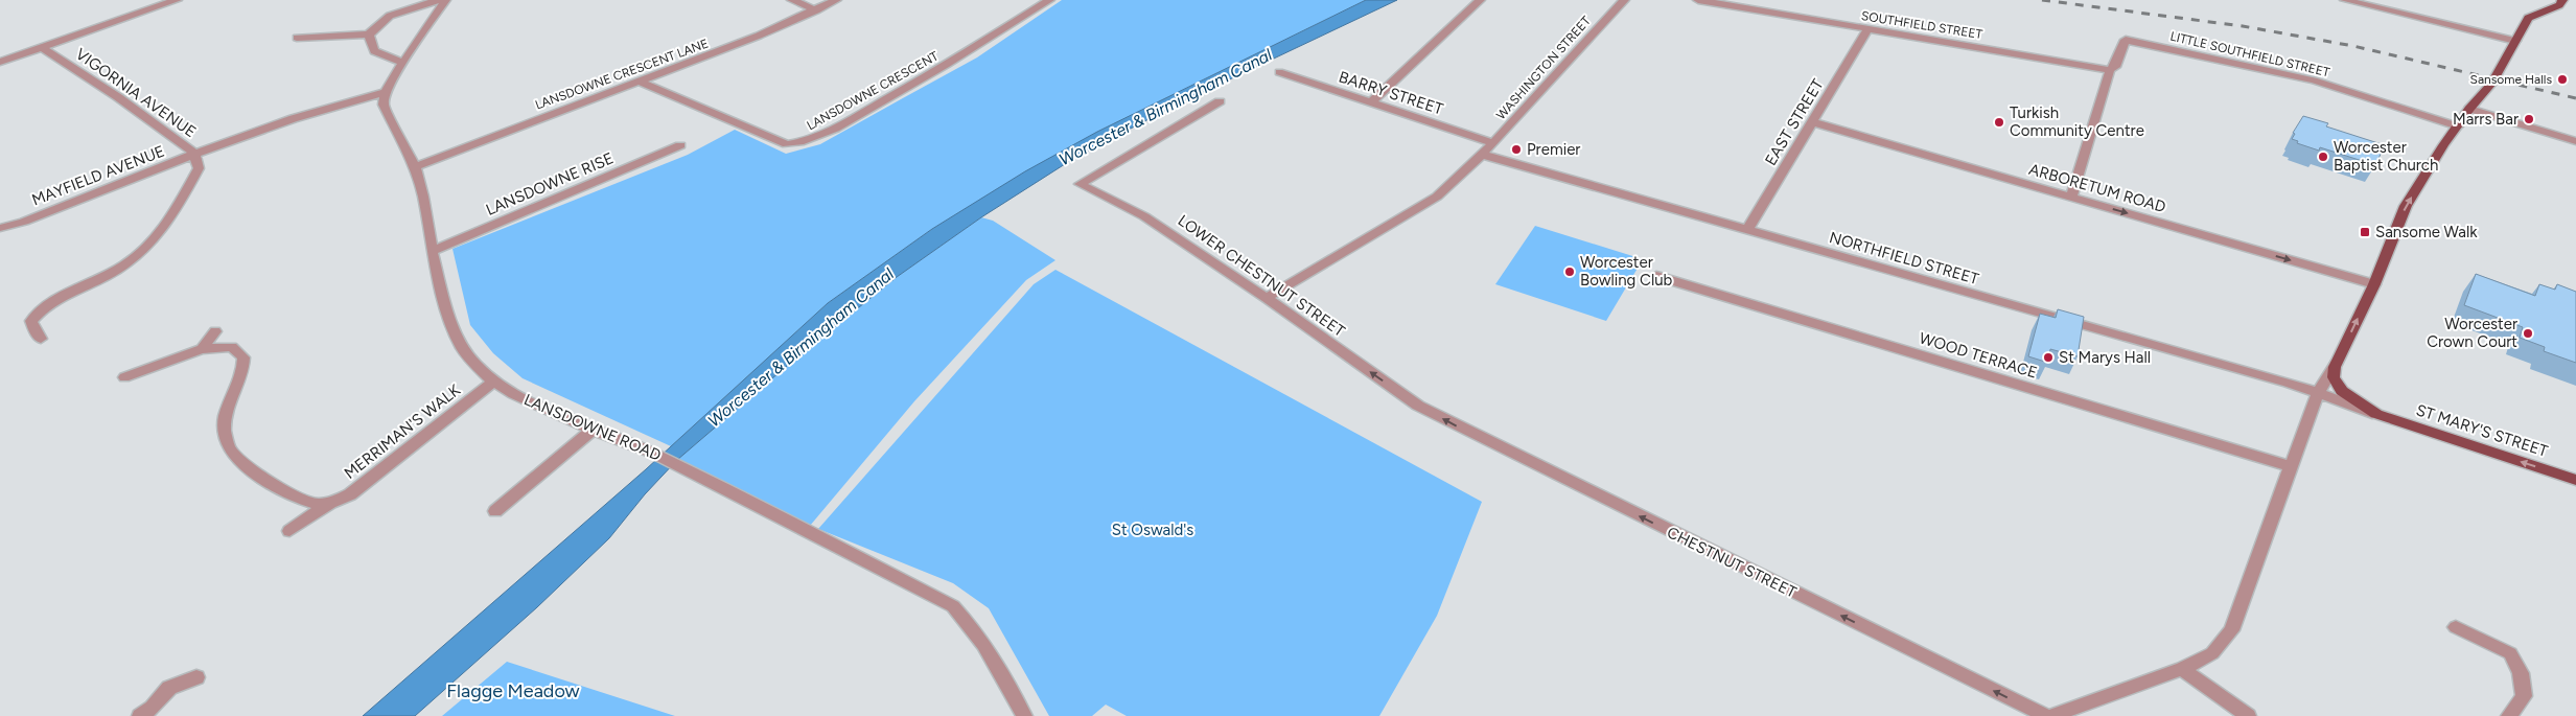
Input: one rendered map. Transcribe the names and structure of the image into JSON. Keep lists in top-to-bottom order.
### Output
{
  "streets": {
    "main road": ["ST MARY'S STREET"],
    "street": [
      "SOUTHFIELD STREET",
      "LITTLE SOUTHFIELD STREET",
      "WASHINGTON STREET",
      "LANSDOWNE CRESCENT LANE",
      "LANSDOWNE CRESCENT",
      "VIGORNIA AVENUE",
      "BARRY STREET",
      "EAST STREET",
      "MAYFIELD AVENUE",
      "LANSDOWNE RISE",
      "ARBORETUM ROAD",
      "NORTHFIELD STREET",
      "LOWER CHESTNUT STREET",
      "WOOD TERRACE",
      "LANSDOWNE ROAD",
      "MERRIMAN'S WALK",
      "CHESTNUT STREET"
    ]
  },
  "crossings": [
    ["SOUTHFIELD STREET", "LITTLE SOUTHFIELD STREET"],
    ["SOUTHFIELD STREET", "EAST STREET"],
    ["WASHINGTON STREET", "BARRY STREET"],
    ["WASHINGTON STREET", "NORTHFIELD STREET"],
    ["WASHINGTON STREET", "LOWER CHESTNUT STREET"],
    ["LANSDOWNE CRESCENT LANE", "LANSDOWNE CRESCENT"],
    ["LANSDOWNE CRESCENT LANE", "LANSDOWNE ROAD"],
    ["VIGORNIA AVENUE", "MAYFIELD AVENUE"],
    ["EAST STREET", "ARBORETUM ROAD"],
    ["EAST STREET", "NORTHFIELD STREET"],
    ["MAYFIELD AVENUE", "LANSDOWNE ROAD"],
    ["LANSDOWNE RISE", "LANSDOWNE ROAD"],
    ["NORTHFIELD STREET", "ST MARY'S STREET"],
    ["LOWER CHESTNUT STREET", "CHESTNUT STREET"],
    ["LANSDOWNE ROAD", "MERRIMAN'S WALK"]
  ],
  "one_way": ["ARBORETUM ROAD", "ST MARY'S STREET", "CHESTNUT STREET"],
  "water": ["Worcester & Birmingham Canal"],
  "parks": ["St Oswald's", "Flagge Meadow"],
  "places": {
    "other": [
      "Sansome Halls",
      "Marrs Bar",
      "Turkish Community Centre",
      "Premier",
      "Worcester Baptist Church",
      "Worcester Bowling Club",
      "Worcester Crown Court",
      "St Marys Hall"
    ],
    "transit": ["Sansome Walk"]
  }
}
